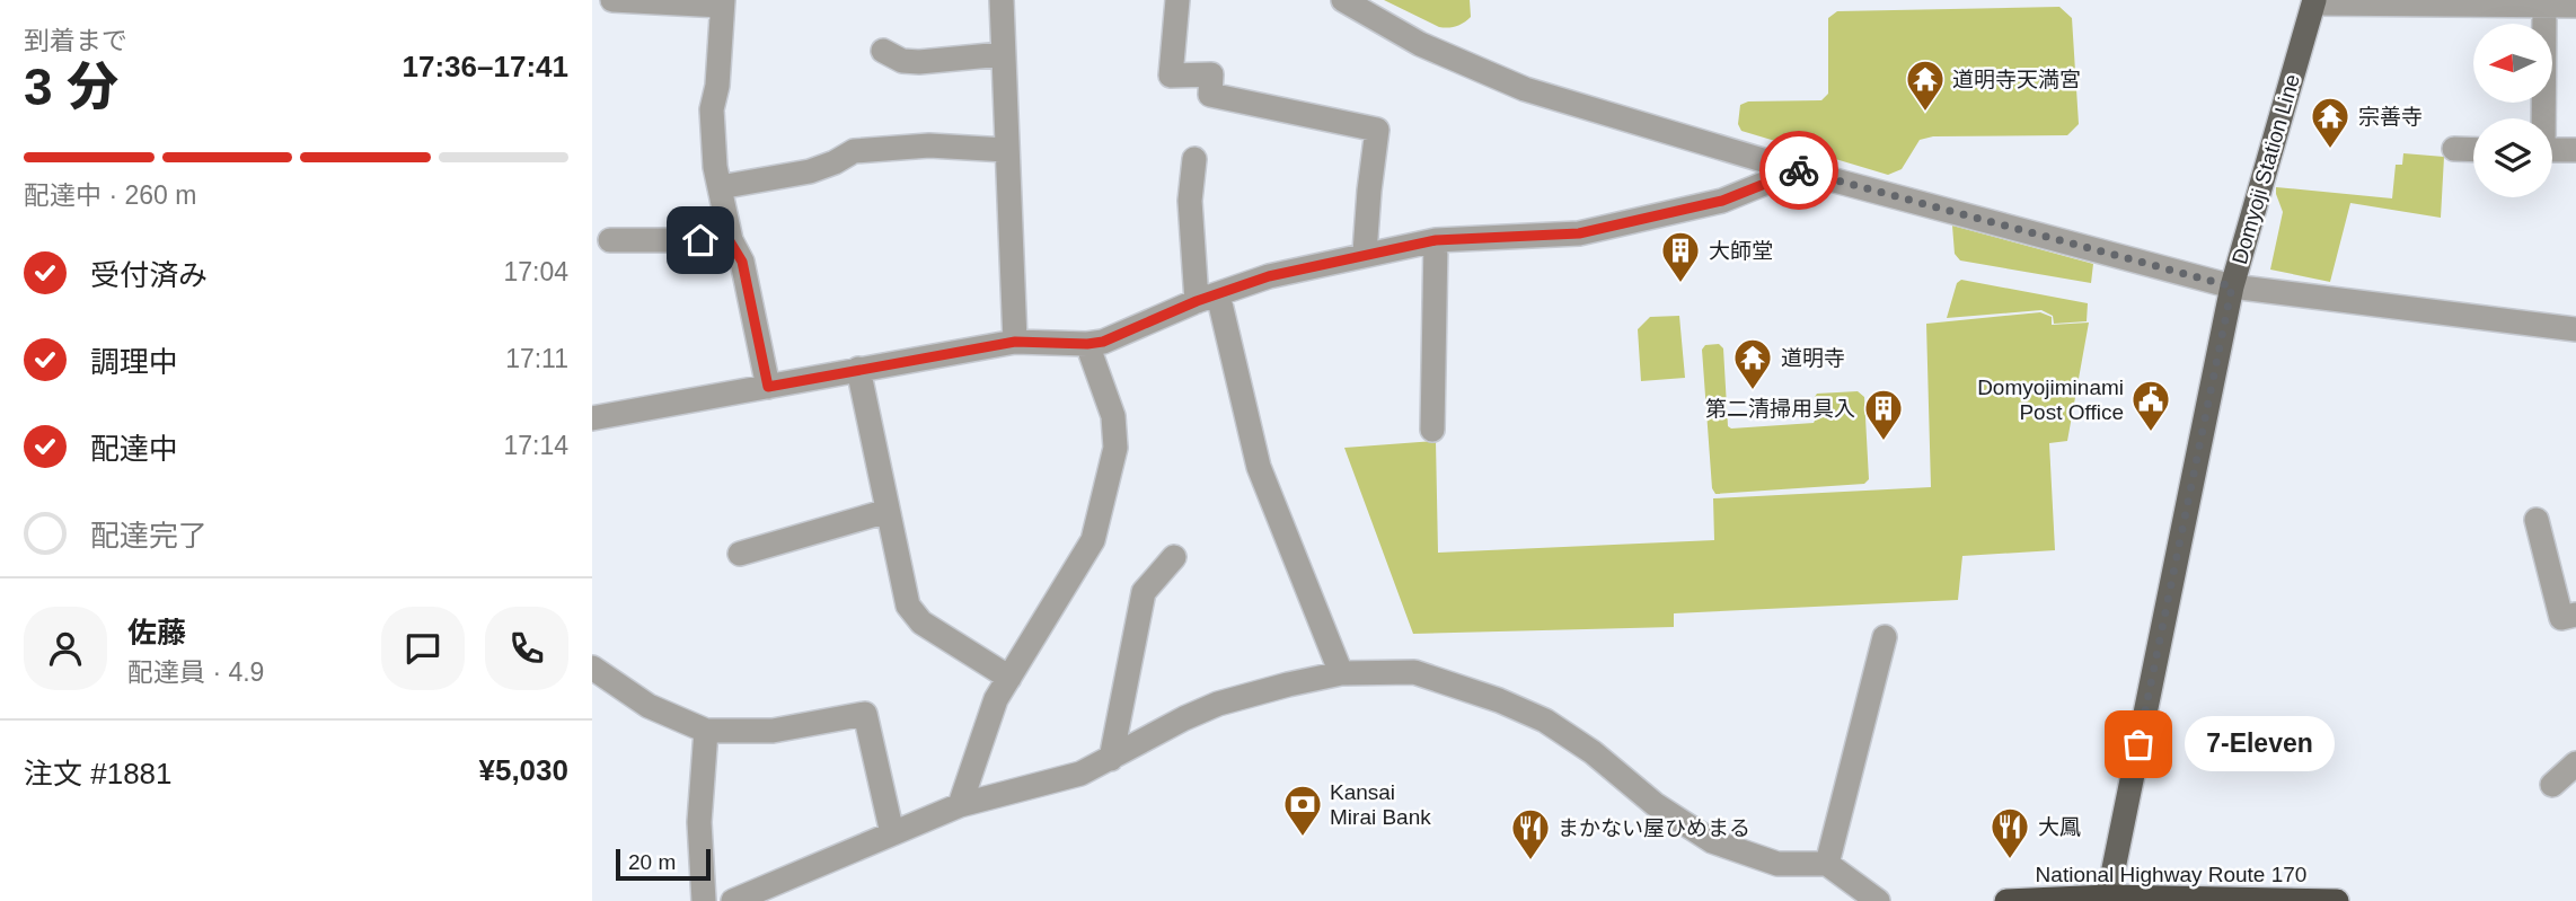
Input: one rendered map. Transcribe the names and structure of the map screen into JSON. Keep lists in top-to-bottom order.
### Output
{
  "streets": {
    "highway": ["National Highway Route 170"],
    "main road": ["Domyoji Station Line"]
  },
  "crossings": [
    ["Domyoji Station Line", "National Highway Route 170"]
  ],
  "places": {
    "temple": ["道明寺天満宮", "宗善寺", "道明寺"],
    "building": ["大師堂", "第二清掃用具入"],
    "public building": ["Domyojiminami Post Office"],
    "other": ["7-Eleven"],
    "bank": ["Kansai Mirai Bank"],
    "restaurant": ["大鳳", "まかない屋ひめまる"]
  },
  "scale_bar": "20 m",
  "north": "left",
  "page": {
    "heading": ["3 分", "到着まで", "17:36–17:41"],
    "panel": [
      "佐藤",
      "配達員 · 4.9",
      "注文 #1881",
      "¥5,030"
    ],
    "bar": "配達中 · 260 m",
    "list": [
      ["受付済み", "17:04"],
      ["調理中", "17:11"],
      ["配達中", "17:14"],
      "配達完了"
    ],
    "bubble": "7-Eleven",
    "scale": "20 m"
  }
}
